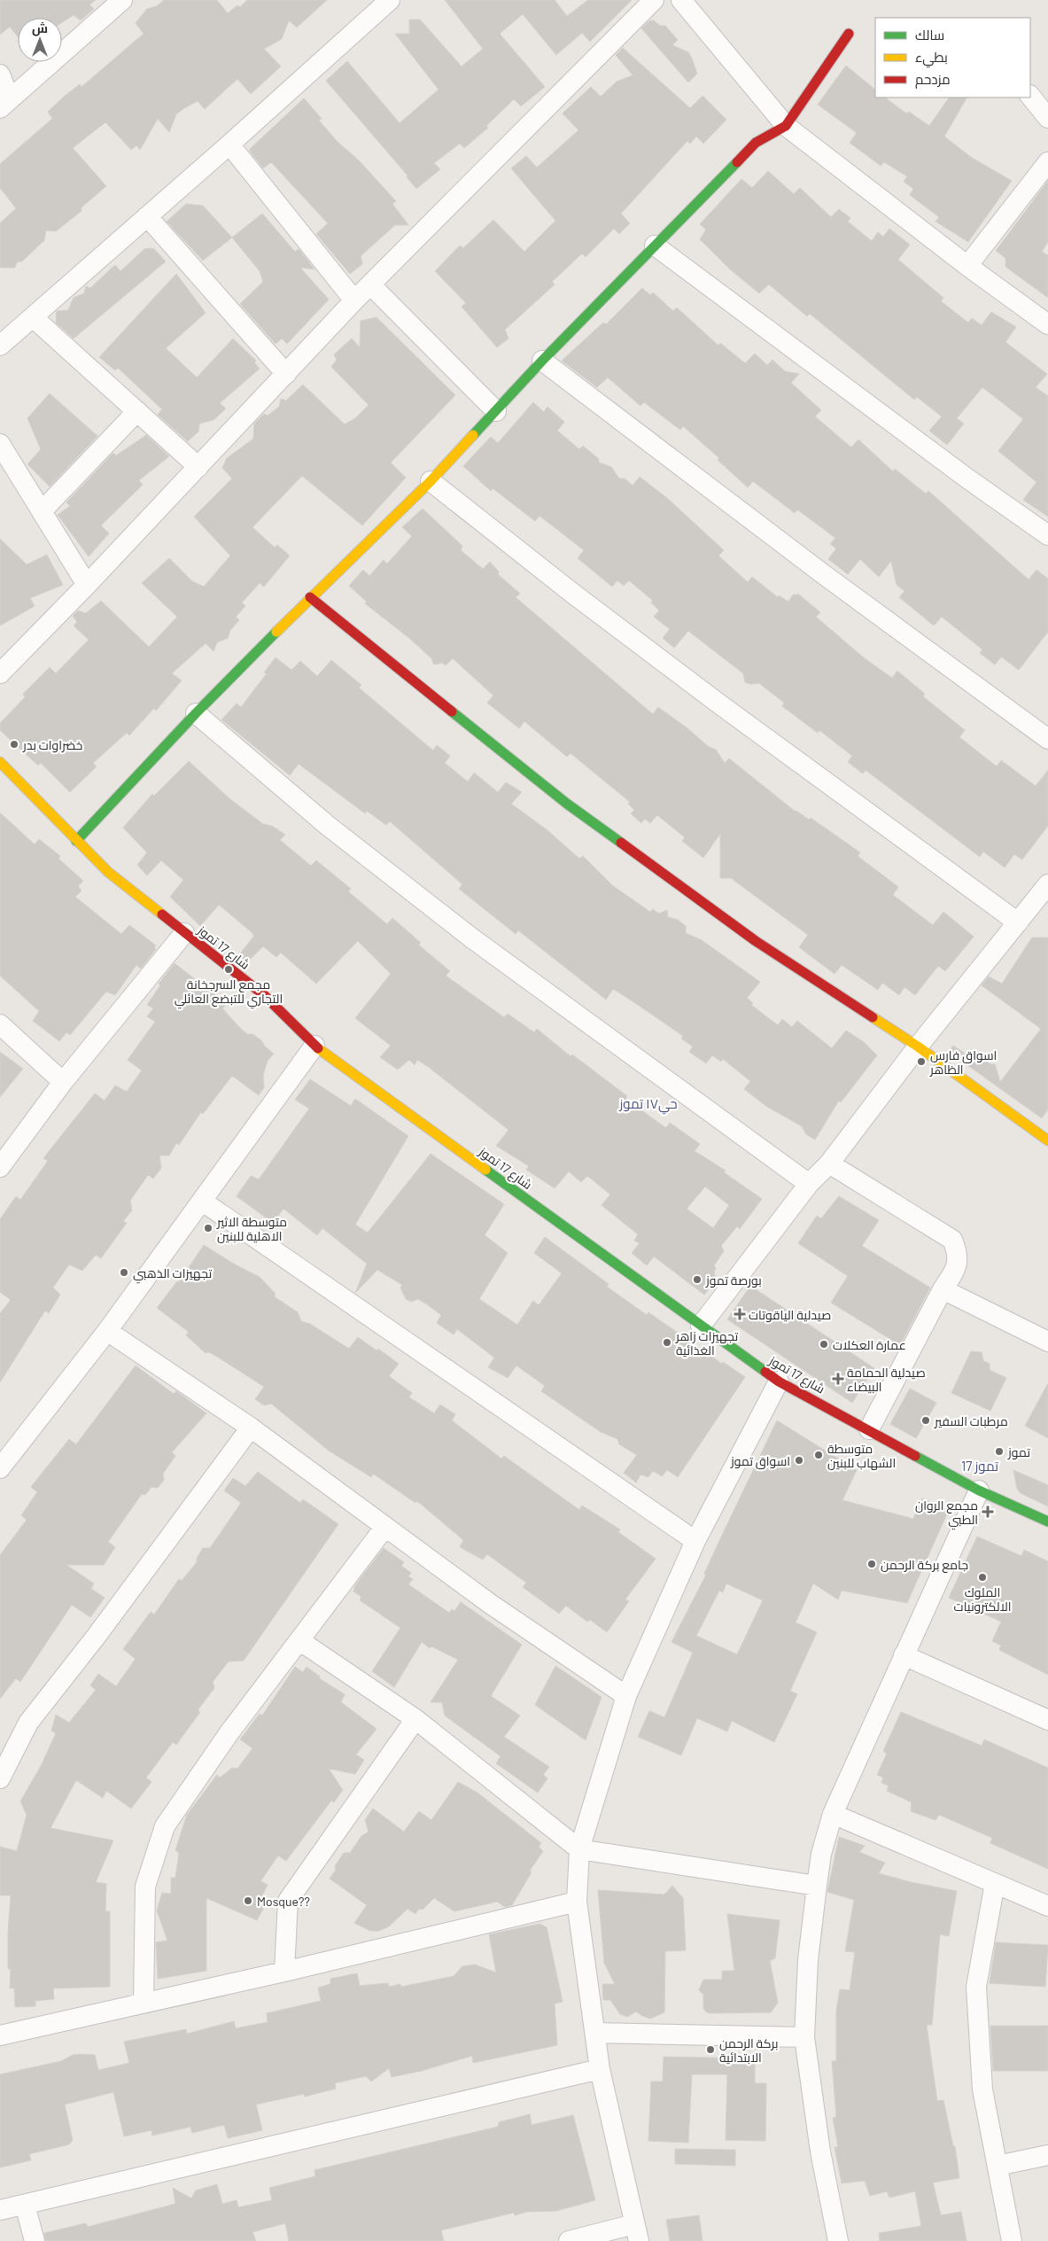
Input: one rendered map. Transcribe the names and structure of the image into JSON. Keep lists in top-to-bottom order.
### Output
{
  "streets": {
    "street": ["شارع 17 تموز"]
  },
  "districts": ["حي۱۷ تموز", "17 تموز"],
  "places": {
    "other": [
      "خضراوات بدر",
      "مجمع السرجخانة التجاري للتبضع العائلي",
      "اسواق فارس الظاهر",
      "متوسطة الاثير الاهلية للبنين",
      "تجهيزات الذهبي",
      "بورصة تموز",
      "تجهيزات زاهر الغذائية",
      "عمارة العكلات",
      "مرطبات السفير",
      "تموز",
      "متوسطة الشهاب للبنين",
      "اسواق تموز",
      "جامع بركة الرحمن",
      "الملوك الالكترونيات",
      "Mosque??",
      "بركة الرحمن الابتدائية"
    ],
    "health": ["صيدلية الياقوتات", "صيدلية الحمامة البيضاء", "مجمع الروان الطبي"]
  },
  "legend": ["سالك", "بطيء", "مزدحم"],
  "north": "top"
}
